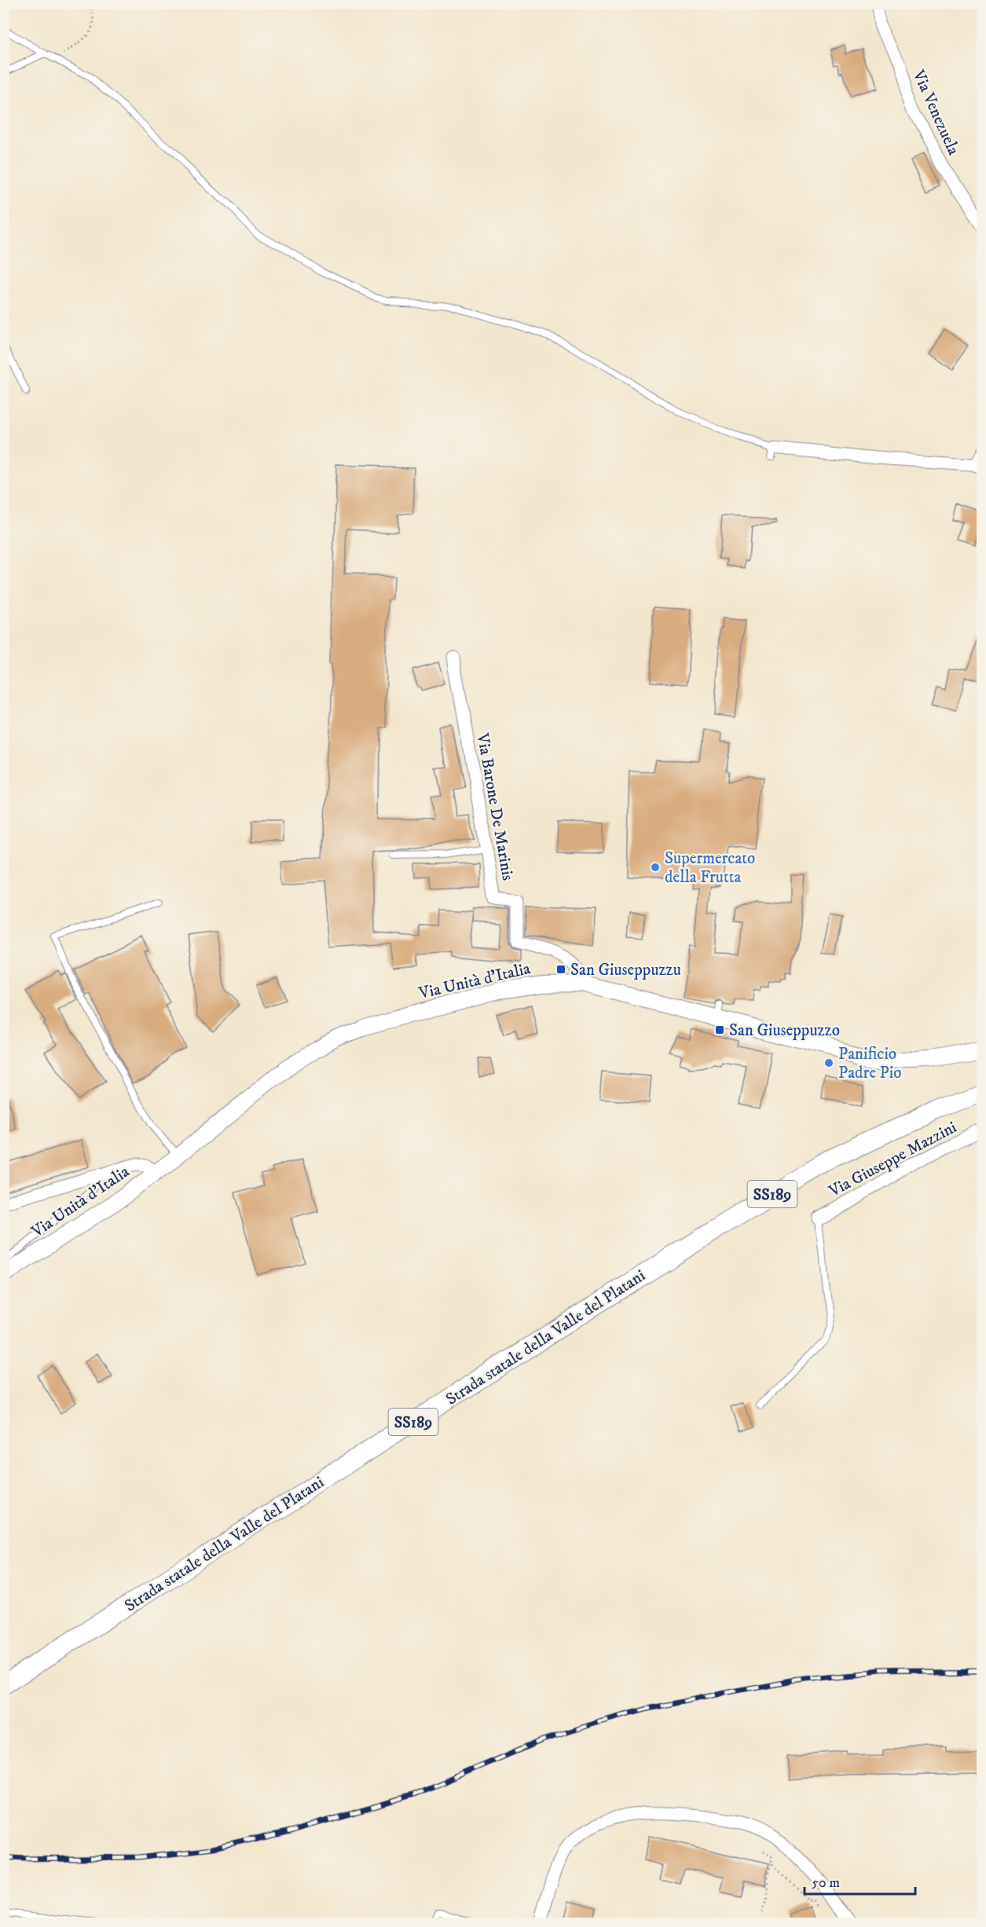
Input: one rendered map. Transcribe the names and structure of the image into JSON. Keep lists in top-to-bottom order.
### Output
{
  "streets": {
    "main road": ["SS189", "Strada statale della Valle del Platani"],
    "street": [
      "Via Venezuela",
      "Via Barone De Marinis",
      "Via Unità d'Italia",
      "Via Giuseppe Mazzini"
    ]
  },
  "crossings": [
    ["Via Barone De Marinis", "Via Unità d'Italia"]
  ],
  "places": {
    "other": ["Supermercato della Frutta", "Panificio Padre Pio"],
    "transit": ["San Giuseppuzzu", "San Giuseppuzzo"]
  },
  "scale_bar": "50 m"
}
